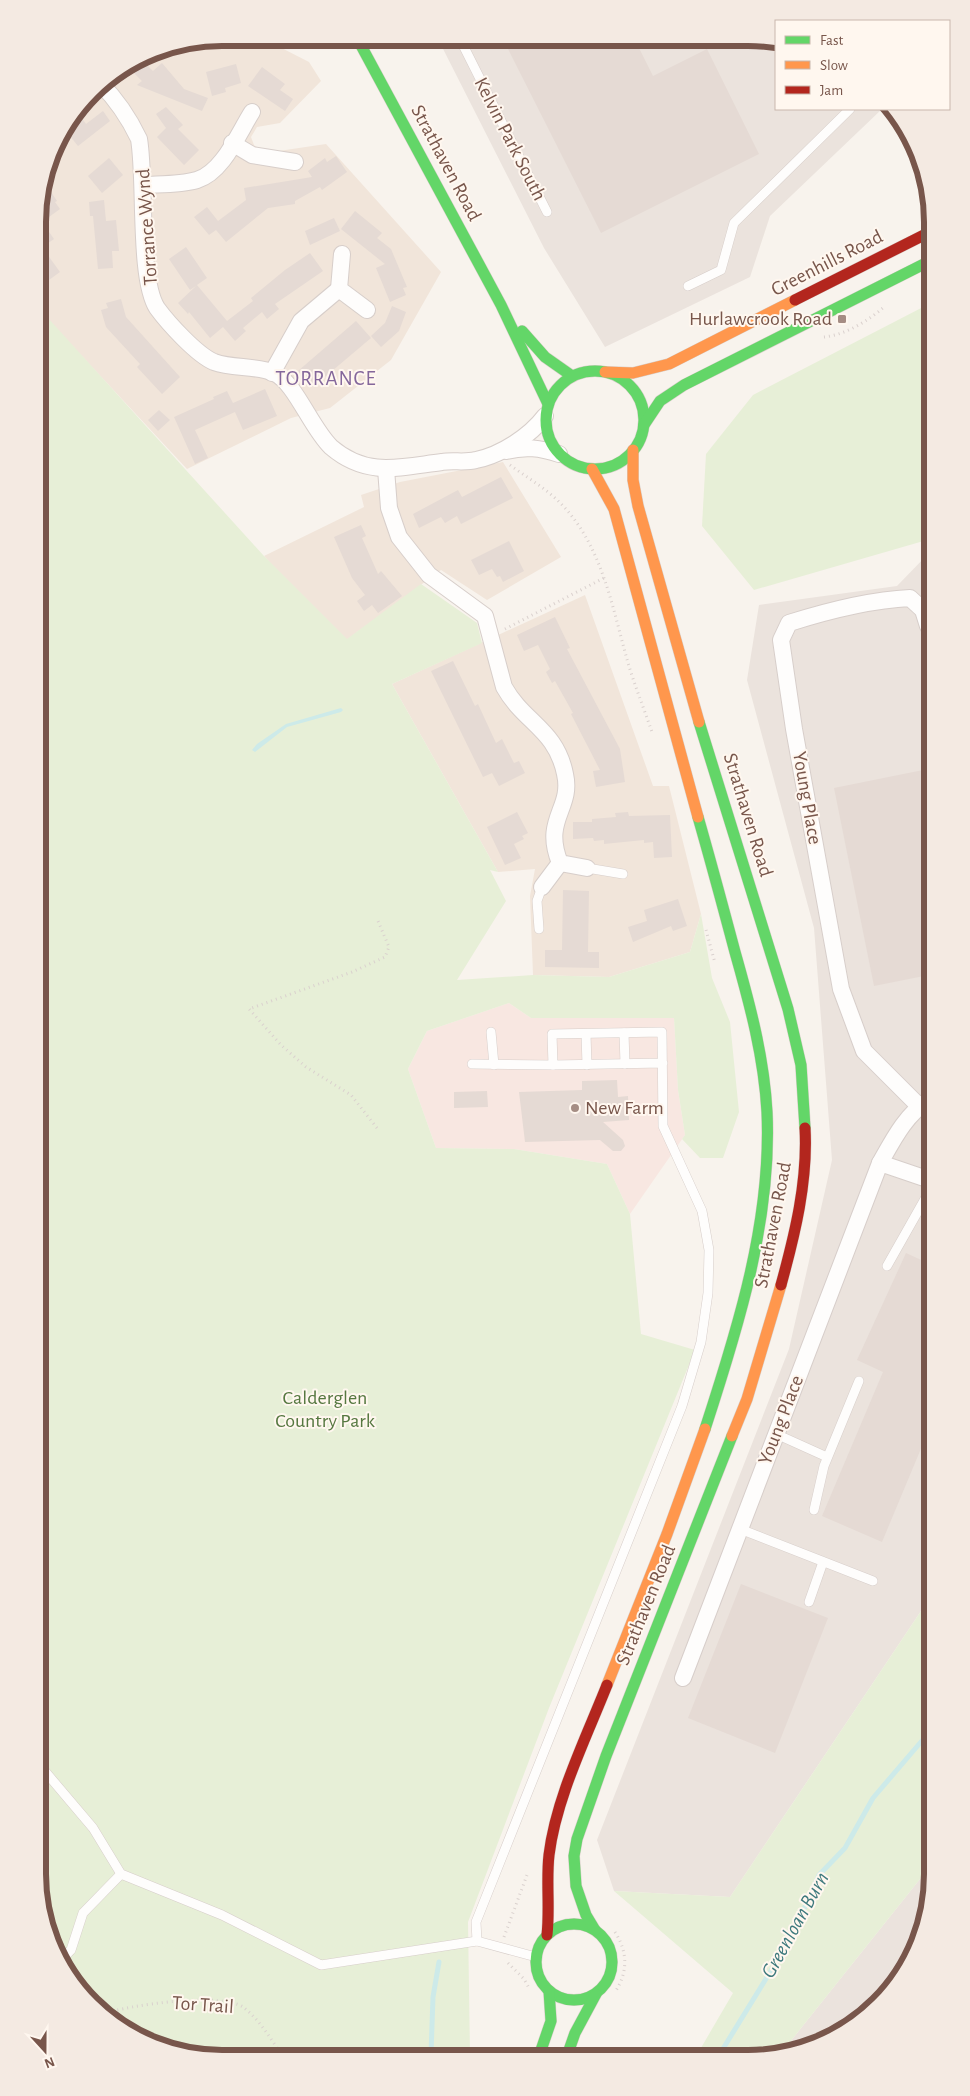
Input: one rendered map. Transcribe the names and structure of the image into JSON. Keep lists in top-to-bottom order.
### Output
{
  "streets": {
    "main road": ["Strathaven Road", "Greenhills Road"],
    "street": ["Torrance Wynd", "Young Place"],
    "lane": ["Kelvin Park South"],
    "path": ["Tor Trail"]
  },
  "crossings": [
    ["Strathaven Road", "Greenhills Road"]
  ],
  "districts": ["TORRANCE"],
  "water": ["Greenloan Burn"],
  "parks": ["Calderglen Country Park"],
  "places": {
    "transit": ["Hurlawcrook Road"],
    "other": ["New Farm"]
  },
  "legend": ["Fast", "Slow", "Jam"],
  "north": "bottom"
}
